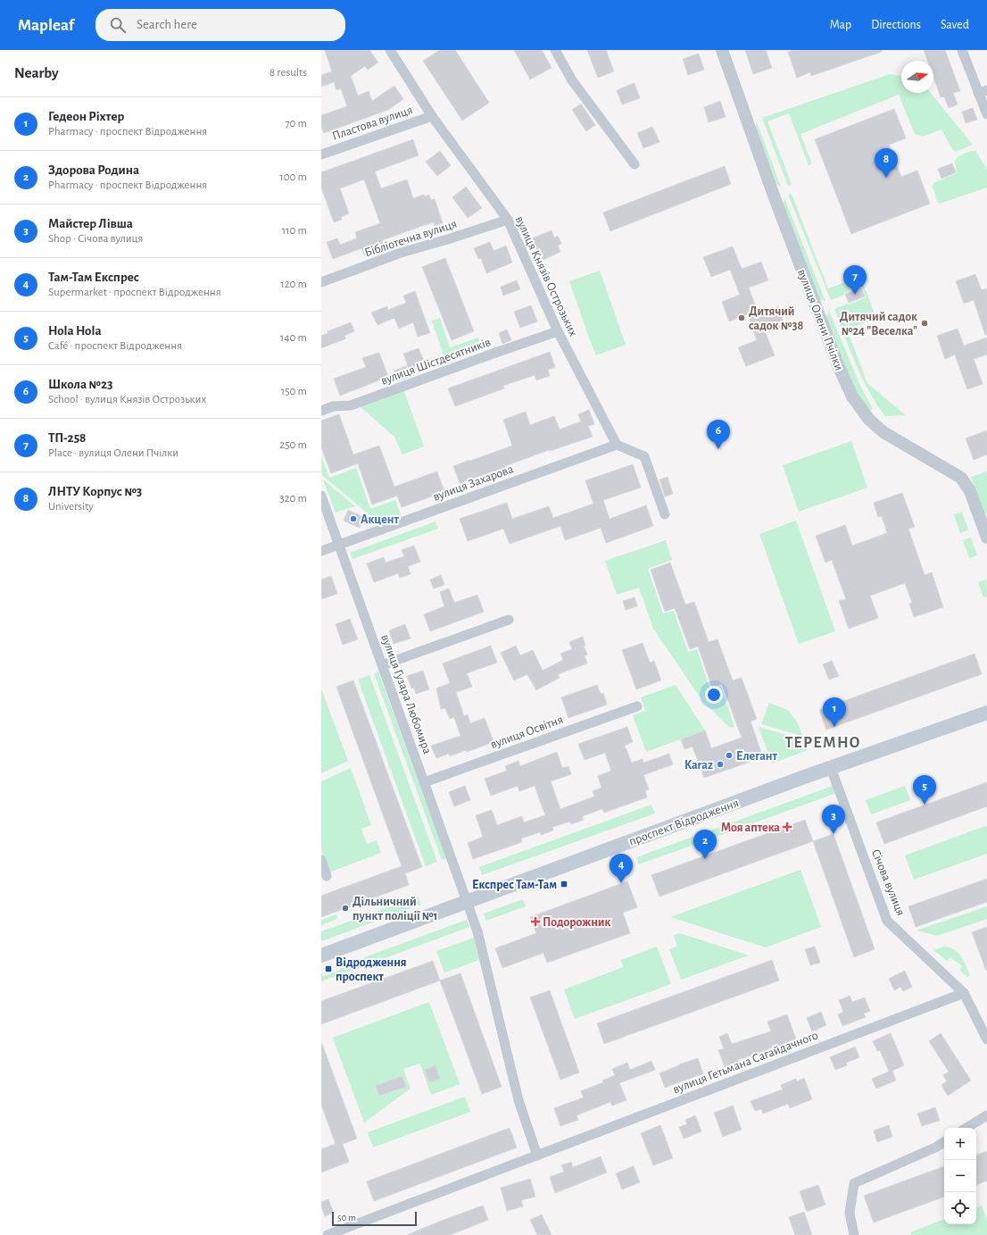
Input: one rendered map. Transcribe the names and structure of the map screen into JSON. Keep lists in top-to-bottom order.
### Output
{
  "streets": {
    "main road": ["проспект Відродження"],
    "street": [
      "Пластова вулиця",
      "Бібліотечна вулиця",
      "вулиця Князів Острозьких",
      "вулиця Олени Пчілки",
      "вулиця Шістдесятників",
      "вулиця Захарова",
      "вулиця Гузара Любомира",
      "вулиця Освітня",
      "Січова вулиця",
      "вулиця Гетьмана Сагайдачного"
    ]
  },
  "crossings": [
    ["Пластова вулиця", "вулиця Князів Острозьких"],
    ["Бібліотечна вулиця", "вулиця Князів Острозьких"],
    ["вулиця Князів Острозьких", "вулиця Шістдесятників"],
    ["вулиця Князів Острозьких", "вулиця Захарова"],
    ["вулиця Захарова", "вулиця Гузара Любомира"],
    ["вулиця Гузара Любомира", "вулиця Освітня"],
    ["вулиця Гузара Любомира", "проспект Відродження"],
    ["проспект Відродження", "Січова вулиця"],
    ["Січова вулиця", "вулиця Гетьмана Сагайдачного"]
  ],
  "districts": ["ТЕРЕМНО"],
  "places": {
    "other": [
      "Дитячий садок №38",
      "Дитячий садок №24 \"Веселка\"",
      "Акцент",
      "Елегант",
      "Karaz",
      "Дільничний пункт поліції №1"
    ],
    "health": ["Моя аптека", "Подорожник"],
    "transit": ["Експрес Там-Там", "Відродження проспект"]
  },
  "scale_bar": "50 m",
  "north": "right",
  "page": {
    "header": "Mapleaf",
    "search": "Search here",
    "nav": ["Map", "Directions", "Saved"],
    "heading": ["Nearby", "8 results"],
    "list": [
      {
        "mark": "1",
        "name": "Гедеон Ріхтер",
        "note": "Pharmacy · проспект Відродження",
        "value": "70 m"
      },
      {
        "mark": "2",
        "name": "Здорова Родина",
        "note": "Pharmacy · проспект Відродження",
        "value": "100 m"
      },
      {
        "mark": "3",
        "name": "Майстер Лівша",
        "note": "Shop · Січова вулиця",
        "value": "110 m"
      },
      {
        "mark": "4",
        "name": "Там-Там Експрес",
        "note": "Supermarket · проспект Відродження",
        "value": "120 m"
      },
      {
        "mark": "5",
        "name": "Hola Hola",
        "note": "Café · проспект Відродження",
        "value": "140 m"
      },
      {
        "mark": "6",
        "name": "Школа №23",
        "note": "School · вулиця Князів Острозьких",
        "value": "150 m"
      },
      {
        "mark": "7",
        "name": "ТП-258",
        "note": "Place · вулиця Олени Пчілки",
        "value": "250 m"
      },
      {
        "mark": "8",
        "name": "ЛНТУ Корпус №3",
        "note": "University",
        "value": "320 m"
      }
    ],
    "pins": [
      "8",
      "7",
      "6",
      "1",
      "5",
      "3",
      "2",
      "4"
    ],
    "map_buttons": ["+", "−"],
    "scale": "50 m"
  }
}
